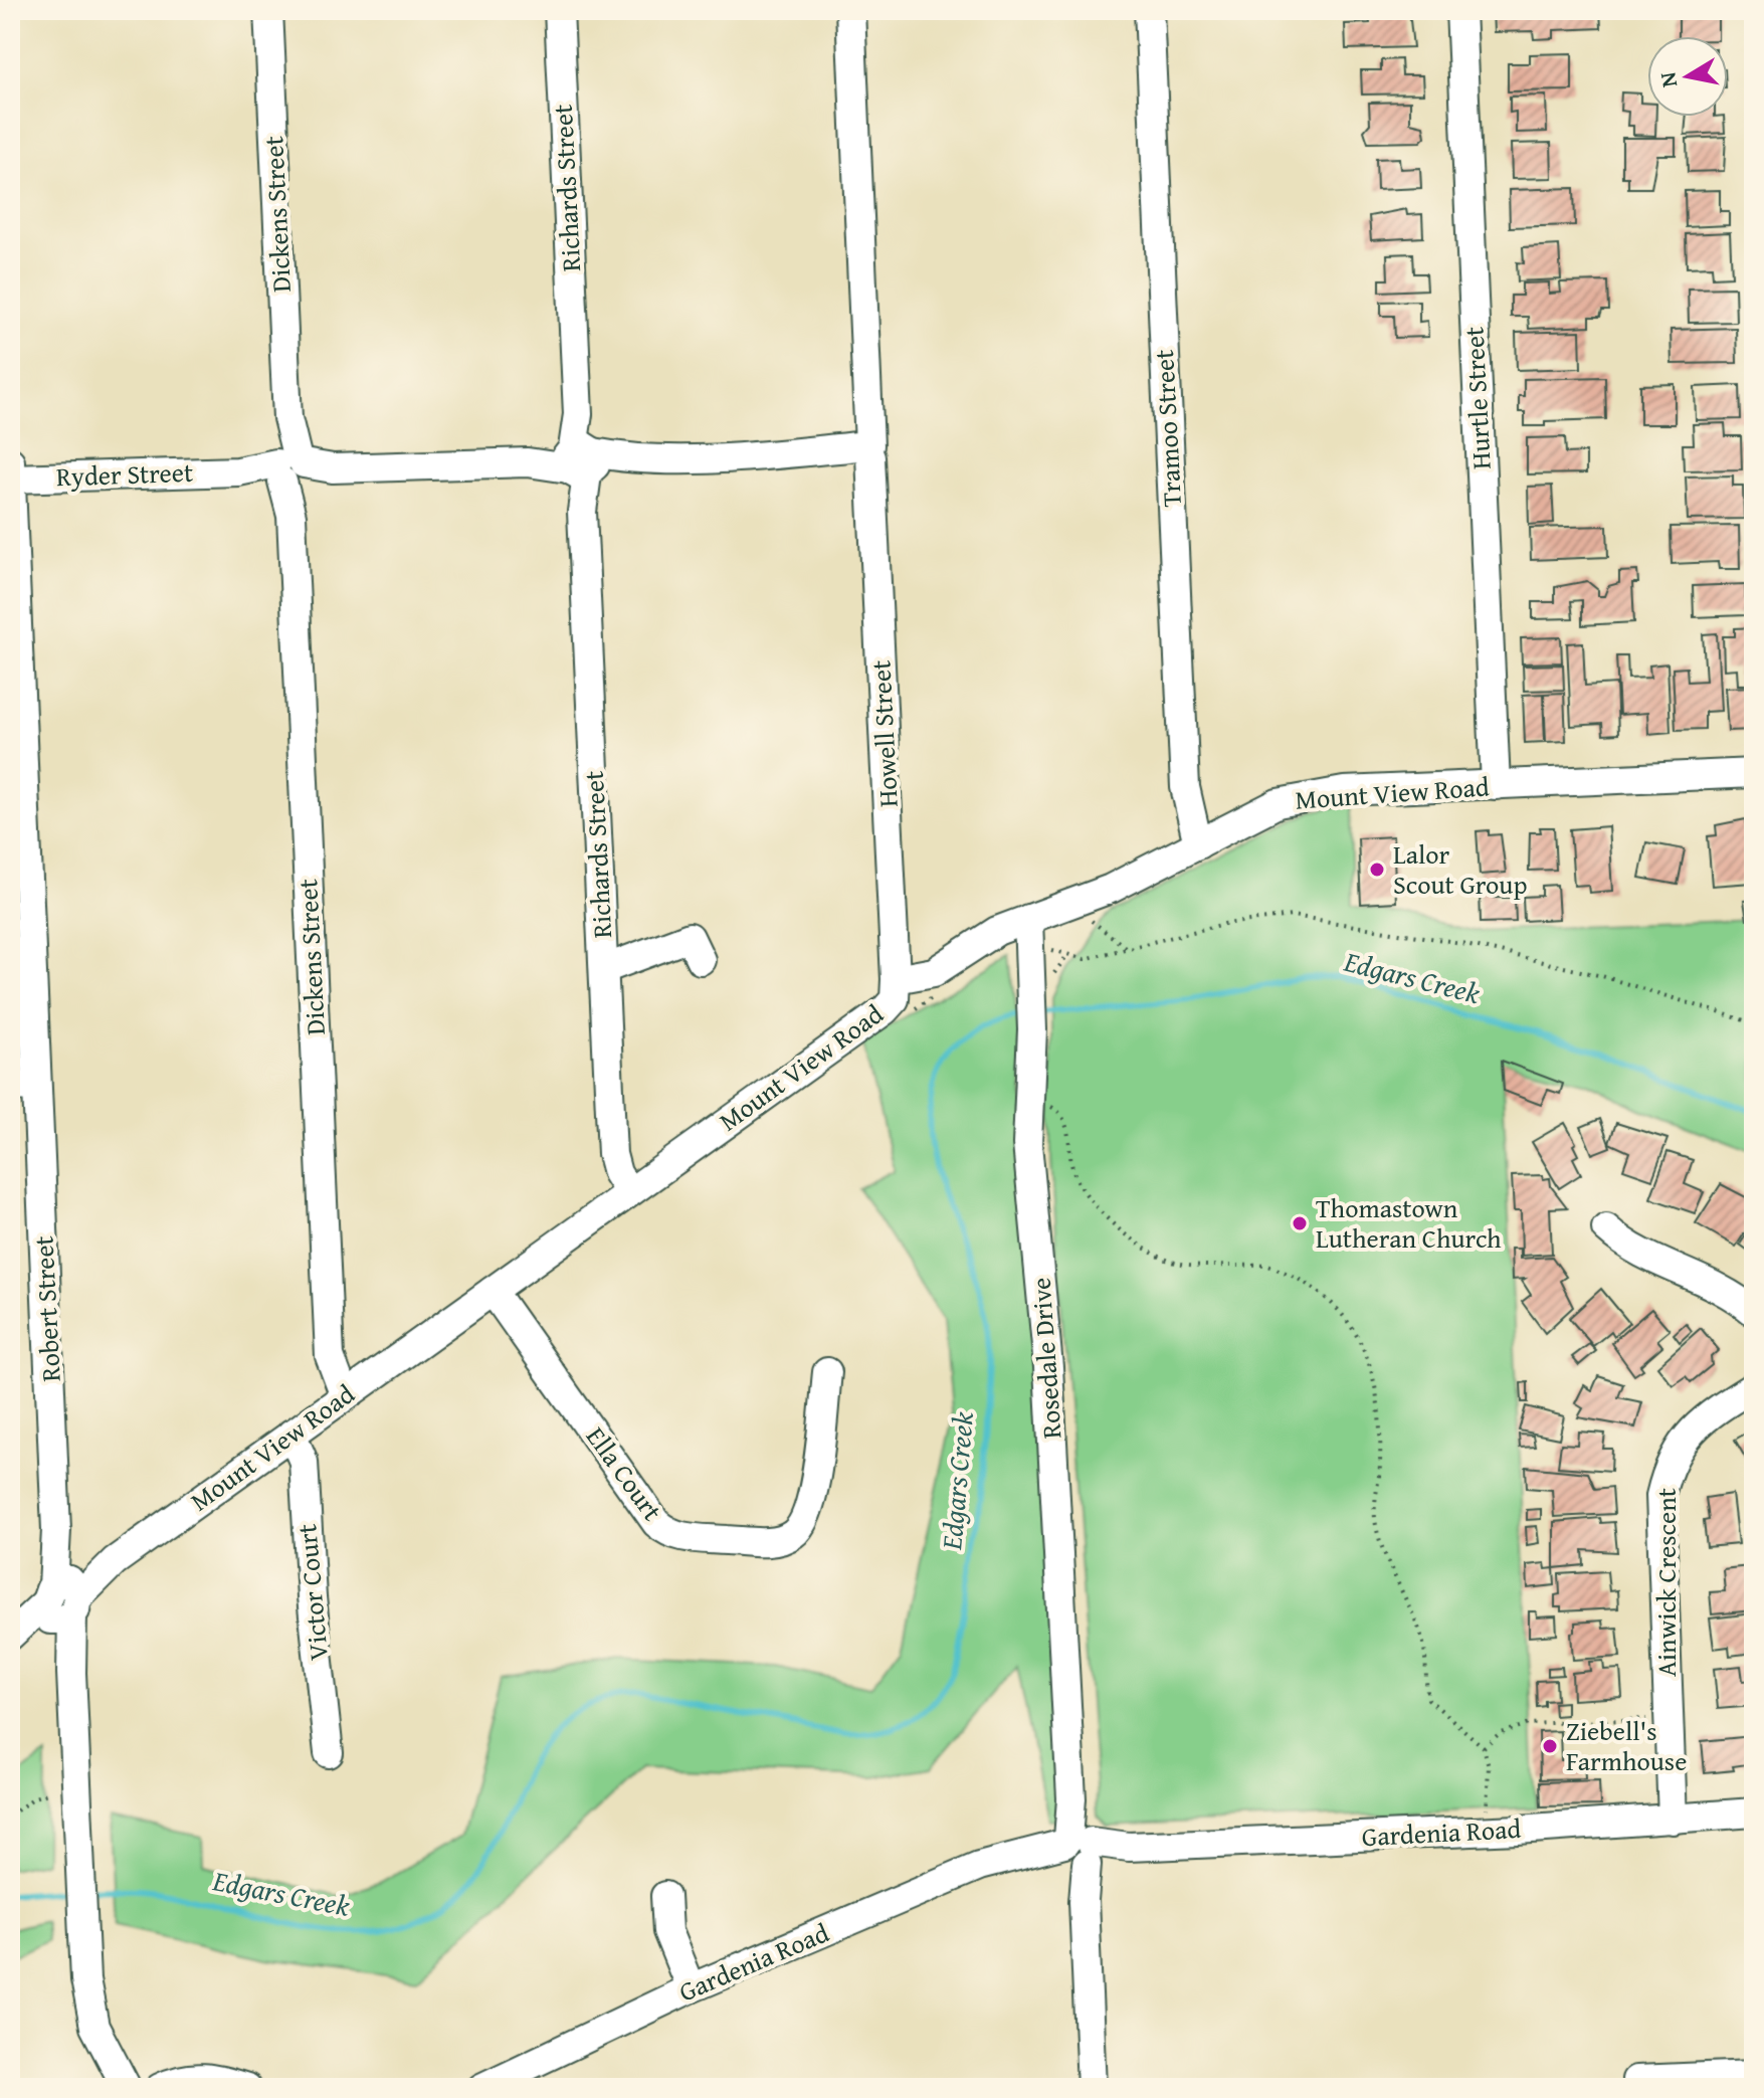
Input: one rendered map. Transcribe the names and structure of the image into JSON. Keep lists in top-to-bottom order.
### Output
{
  "streets": {
    "street": [
      "Richards Street",
      "Dickens Street",
      "Hurtle Street",
      "Tramoo Street",
      "Ryder Street",
      "Howell Street",
      "Mount View Road",
      "Robert Street",
      "Rosedale Drive",
      "Ella Court",
      "Ainwick Crescent",
      "Victor Court",
      "Gardenia Road"
    ]
  },
  "crossings": [
    ["Richards Street", "Ryder Street"],
    ["Richards Street", "Mount View Road"],
    ["Dickens Street", "Ryder Street"],
    ["Dickens Street", "Mount View Road"],
    ["Hurtle Street", "Mount View Road"],
    ["Tramoo Street", "Mount View Road"],
    ["Ryder Street", "Howell Street"],
    ["Ryder Street", "Robert Street"],
    ["Howell Street", "Mount View Road"],
    ["Mount View Road", "Robert Street"],
    ["Mount View Road", "Rosedale Drive"],
    ["Mount View Road", "Ella Court"],
    ["Mount View Road", "Victor Court"],
    ["Rosedale Drive", "Gardenia Road"],
    ["Ainwick Crescent", "Gardenia Road"]
  ],
  "water": ["Edgars Creek"],
  "places": ["Lalor Scout Group", "Thomastown Lutheran Church", "Ziebell's Farmhouse"],
  "north": "left"
}
